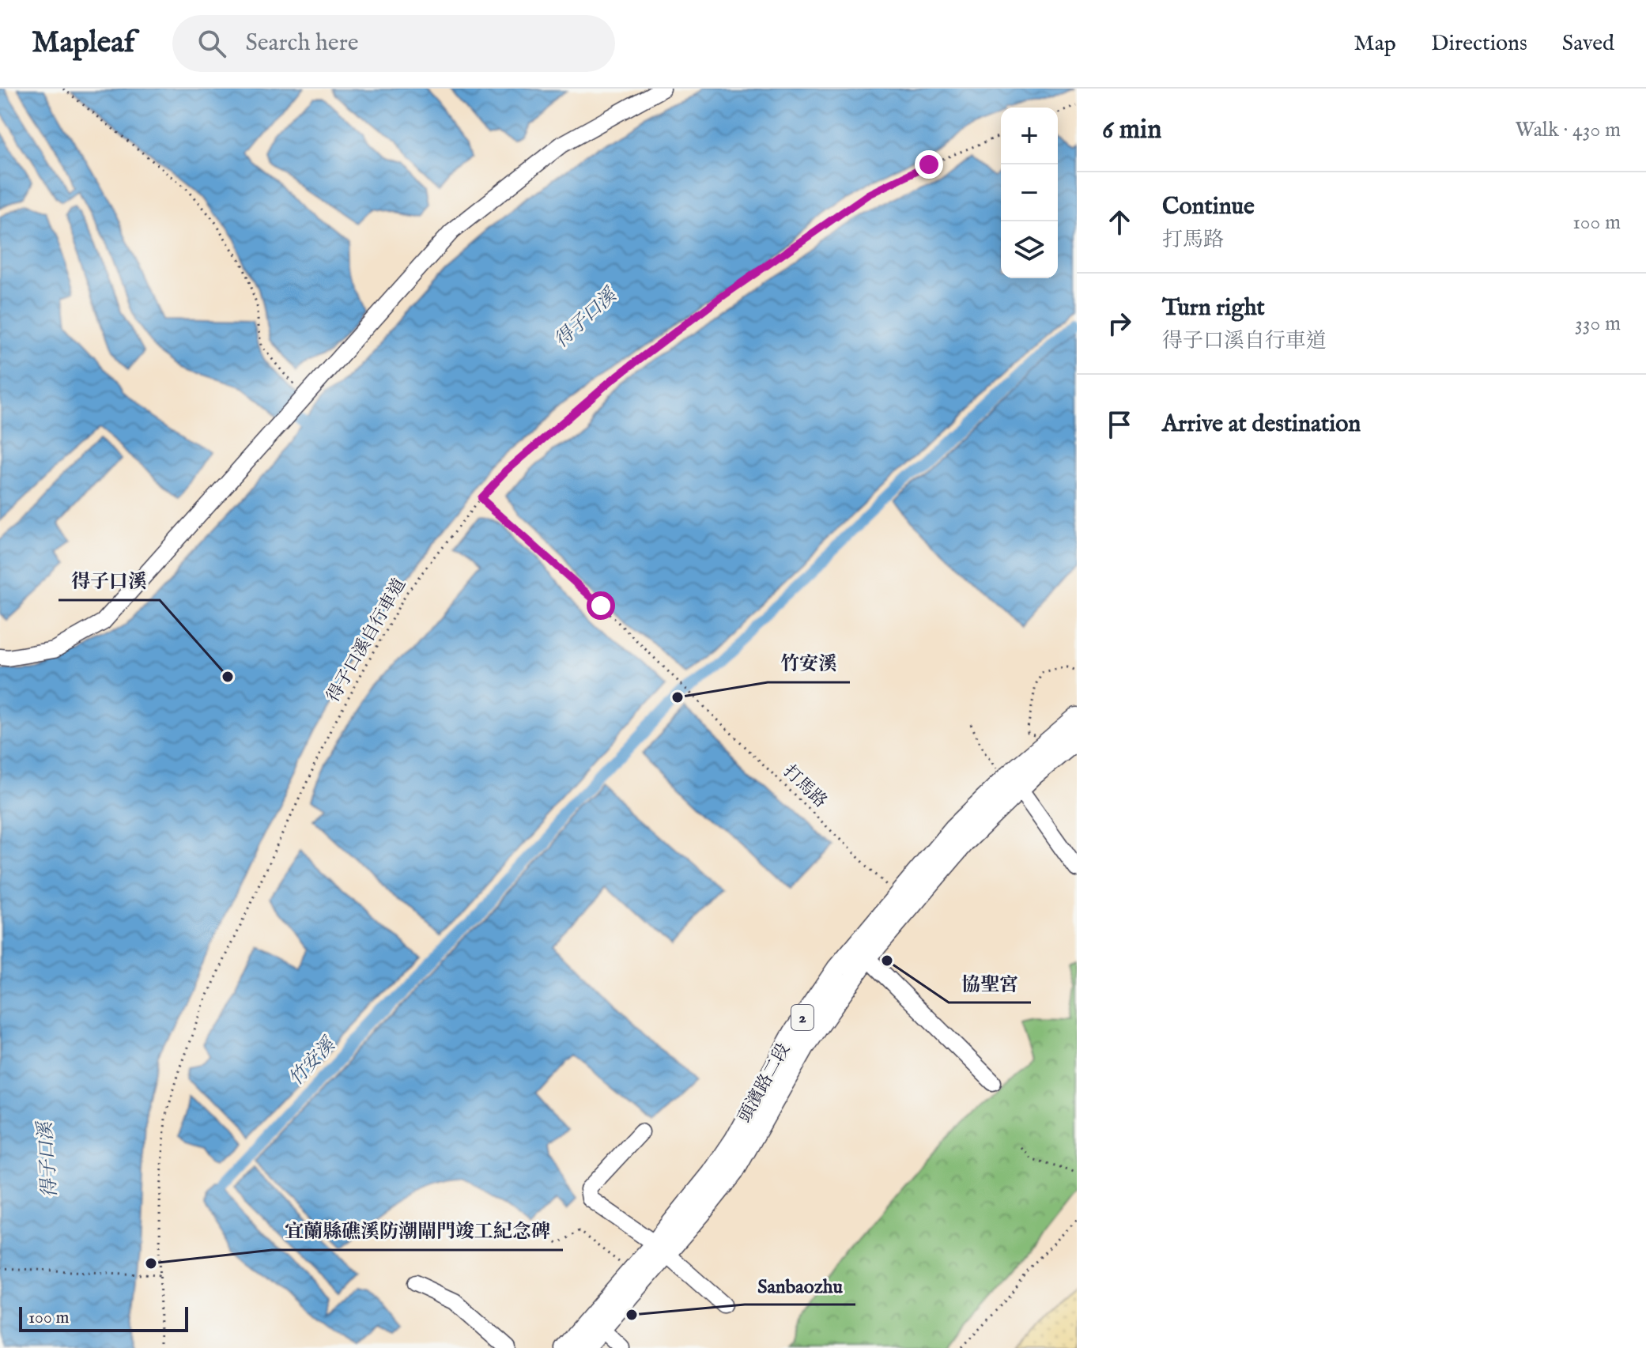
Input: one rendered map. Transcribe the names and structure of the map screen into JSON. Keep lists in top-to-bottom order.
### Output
{
  "streets": {
    "main road": ["2", "頭濱路二段"],
    "path": ["得子口溪自行車道", "打馬路"]
  },
  "crossings": [
    ["得子口溪自行車道", "打馬路"],
    ["打馬路", "頭濱路二段"]
  ],
  "water": ["得子口溪", "竹安溪"],
  "places": [
    "得子口溪",
    "竹安溪",
    "協聖宮",
    "宜蘭縣礁溪防潮閘門竣工紀念碑",
    "Sanbaozhu"
  ],
  "scale_bar": "100 m",
  "page": {
    "header": "Mapleaf",
    "search": "Search here",
    "nav": ["Map", "Directions", "Saved"],
    "heading": ["6 min", "Walk · 430 m"],
    "map_buttons": ["+", "−"],
    "list": [
      ["Continue", "打馬路", "100 m"],
      ["Turn right", "得子口溪自行車道", "330 m"],
      "Arrive at destination"
    ],
    "scale": "100 m"
  }
}
